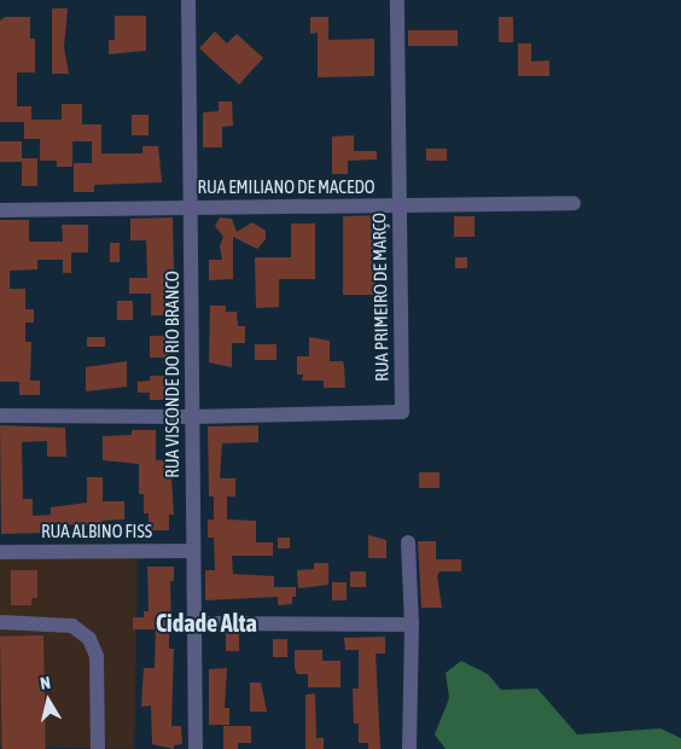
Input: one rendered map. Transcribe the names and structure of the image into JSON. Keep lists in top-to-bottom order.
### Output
{
  "streets": {
    "street": [
      "RUA EMILIANO DE MACEDO",
      "RUA PRIMEIRO DE MARÇO",
      "RUA VISCONDE DO RIO BRANCO",
      "RUA ALBINO FISS"
    ]
  },
  "crossings": [
    ["RUA EMILIANO DE MACEDO", "RUA PRIMEIRO DE MARÇO"],
    ["RUA EMILIANO DE MACEDO", "RUA VISCONDE DO RIO BRANCO"],
    ["RUA PRIMEIRO DE MARÇO", "RUA VISCONDE DO RIO BRANCO"],
    ["RUA VISCONDE DO RIO BRANCO", "RUA ALBINO FISS"]
  ],
  "districts": ["Cidade Alta"],
  "north": "top"
}
